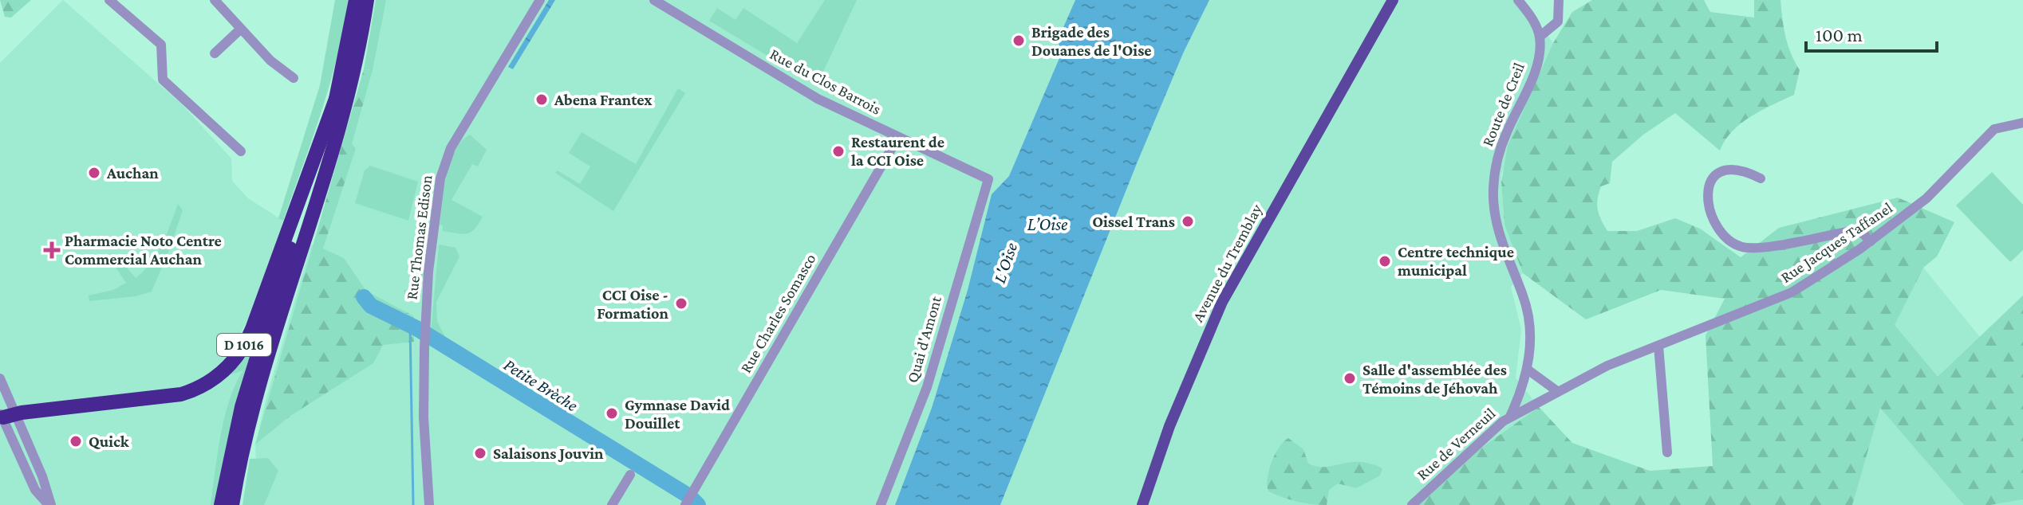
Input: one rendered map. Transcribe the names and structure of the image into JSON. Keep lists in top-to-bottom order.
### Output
{
  "streets": {
    "highway": ["D 1016"],
    "main road": ["Avenue du Tremblay"],
    "street": [
      "Rue du Clos Barrois",
      "Route de Creil",
      "Rue Thomas Edison",
      "Rue Jacques Taffanel",
      "Rue Charles Somasco",
      "Quai d'Amont",
      "Rue de Verneuil"
    ]
  },
  "crossings": [
    ["Rue du Clos Barrois", "Rue Charles Somasco"],
    ["Rue du Clos Barrois", "Quai d'Amont"],
    ["Route de Creil", "Rue de Verneuil"],
    ["Rue Jacques Taffanel", "Rue de Verneuil"]
  ],
  "water": ["L’Oise", "L'Oise", "Petite Brèche"],
  "places": {
    "other": [
      "Brigade des Douanes de l'Oise",
      "Abena Frantex",
      "Restaurent de la CCI Oise",
      "Auchan",
      "Oissel Trans",
      "Centre technique municipal",
      "CCI Oise - Formation",
      "Salle d'assemblée des Témoins de Jéhovah",
      "Gymnase David Douillet",
      "Quick",
      "Salaisons Jouvin"
    ],
    "health": ["Pharmacie Noto Centre Commercial Auchan"]
  },
  "scale_bar": "100 m"
}
